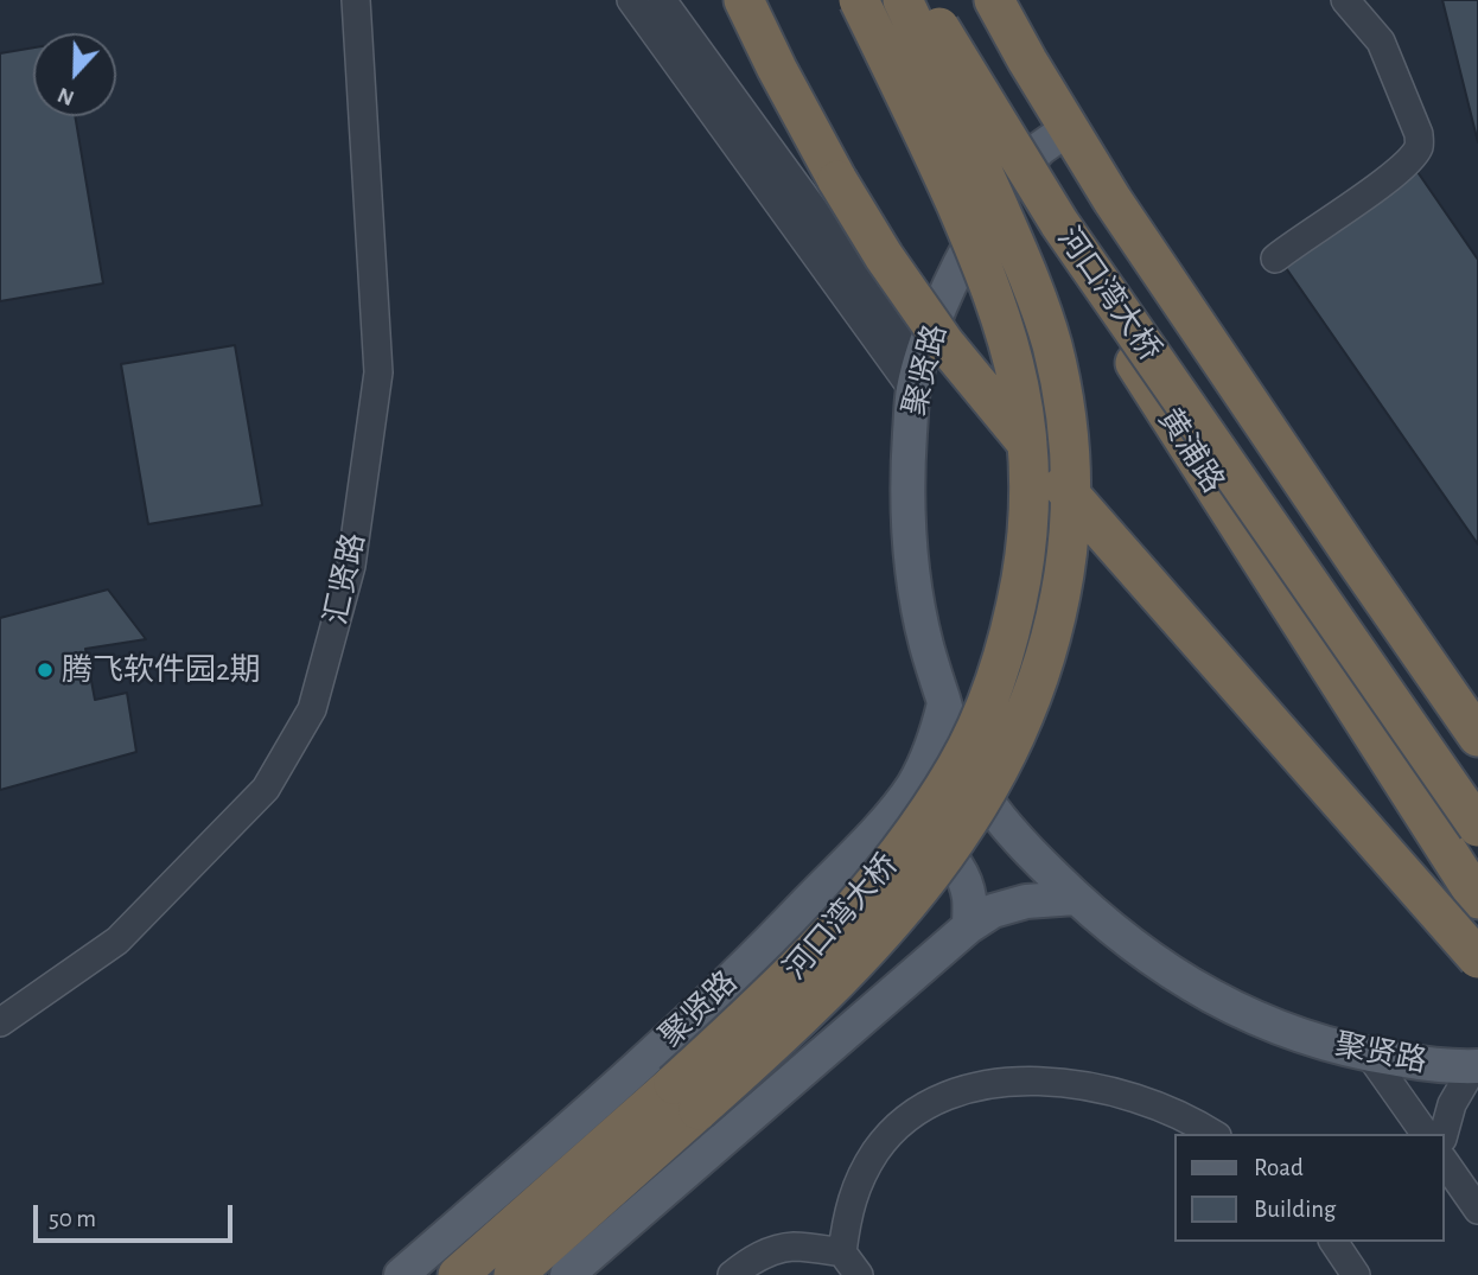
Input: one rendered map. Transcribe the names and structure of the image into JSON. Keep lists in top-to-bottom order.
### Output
{
  "streets": {
    "highway": ["河口湾大桥", "黄浦路"],
    "main road": ["聚贤路"],
    "street": ["汇贤路"]
  },
  "crossings": [
    ["河口湾大桥", "黄浦路"],
    ["聚贤路", "黄浦路"]
  ],
  "places": ["腾飞软件园2期"],
  "legend": ["Road", "Building"],
  "scale_bar": "50 m",
  "north": "bottom"
}
